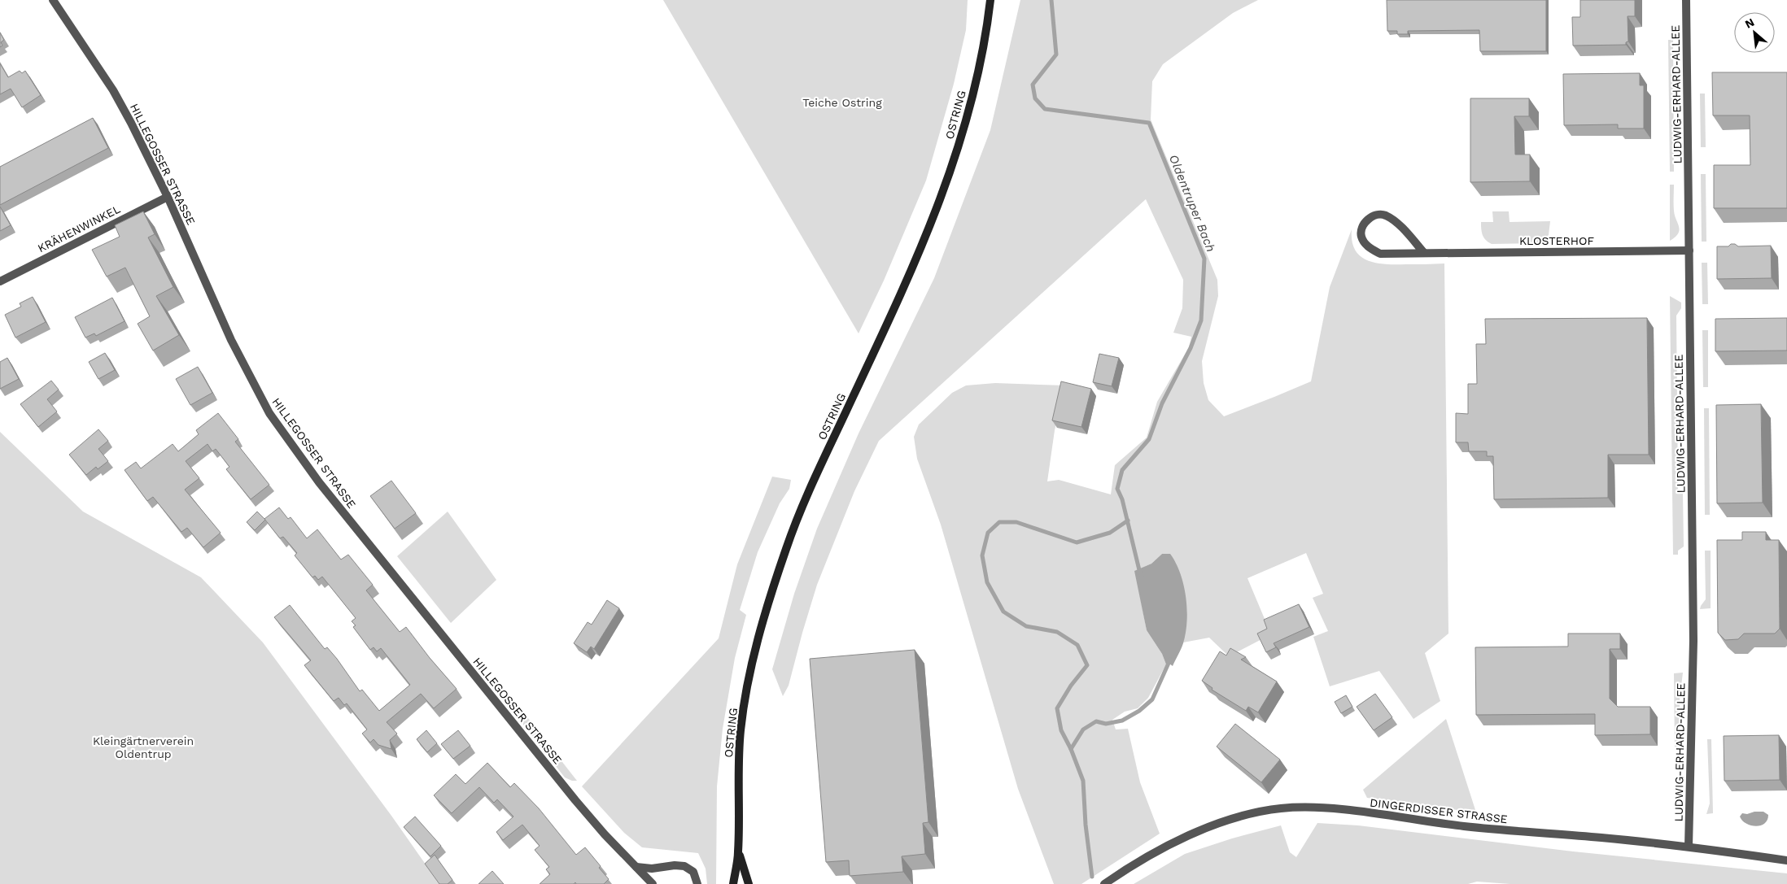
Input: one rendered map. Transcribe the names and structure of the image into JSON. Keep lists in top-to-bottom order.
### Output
{
  "streets": {
    "main road": ["OSTRING"],
    "street": [
      "LUDWIG-ERHARD-ALLEE",
      "HILLEGOSSER STRASSE",
      "KRÄHENWINKEL",
      "KLOSTERHOF",
      "DINGERDISSER STRASSE"
    ]
  },
  "crossings": [
    ["LUDWIG-ERHARD-ALLEE", "KLOSTERHOF"],
    ["LUDWIG-ERHARD-ALLEE", "DINGERDISSER STRASSE"],
    ["HILLEGOSSER STRASSE", "KRÄHENWINKEL"]
  ],
  "water": ["Oldentruper Bach"],
  "parks": ["Teiche Ostring", "Kleingärtnerverein Oldentrup"],
  "north": "top left"
}
